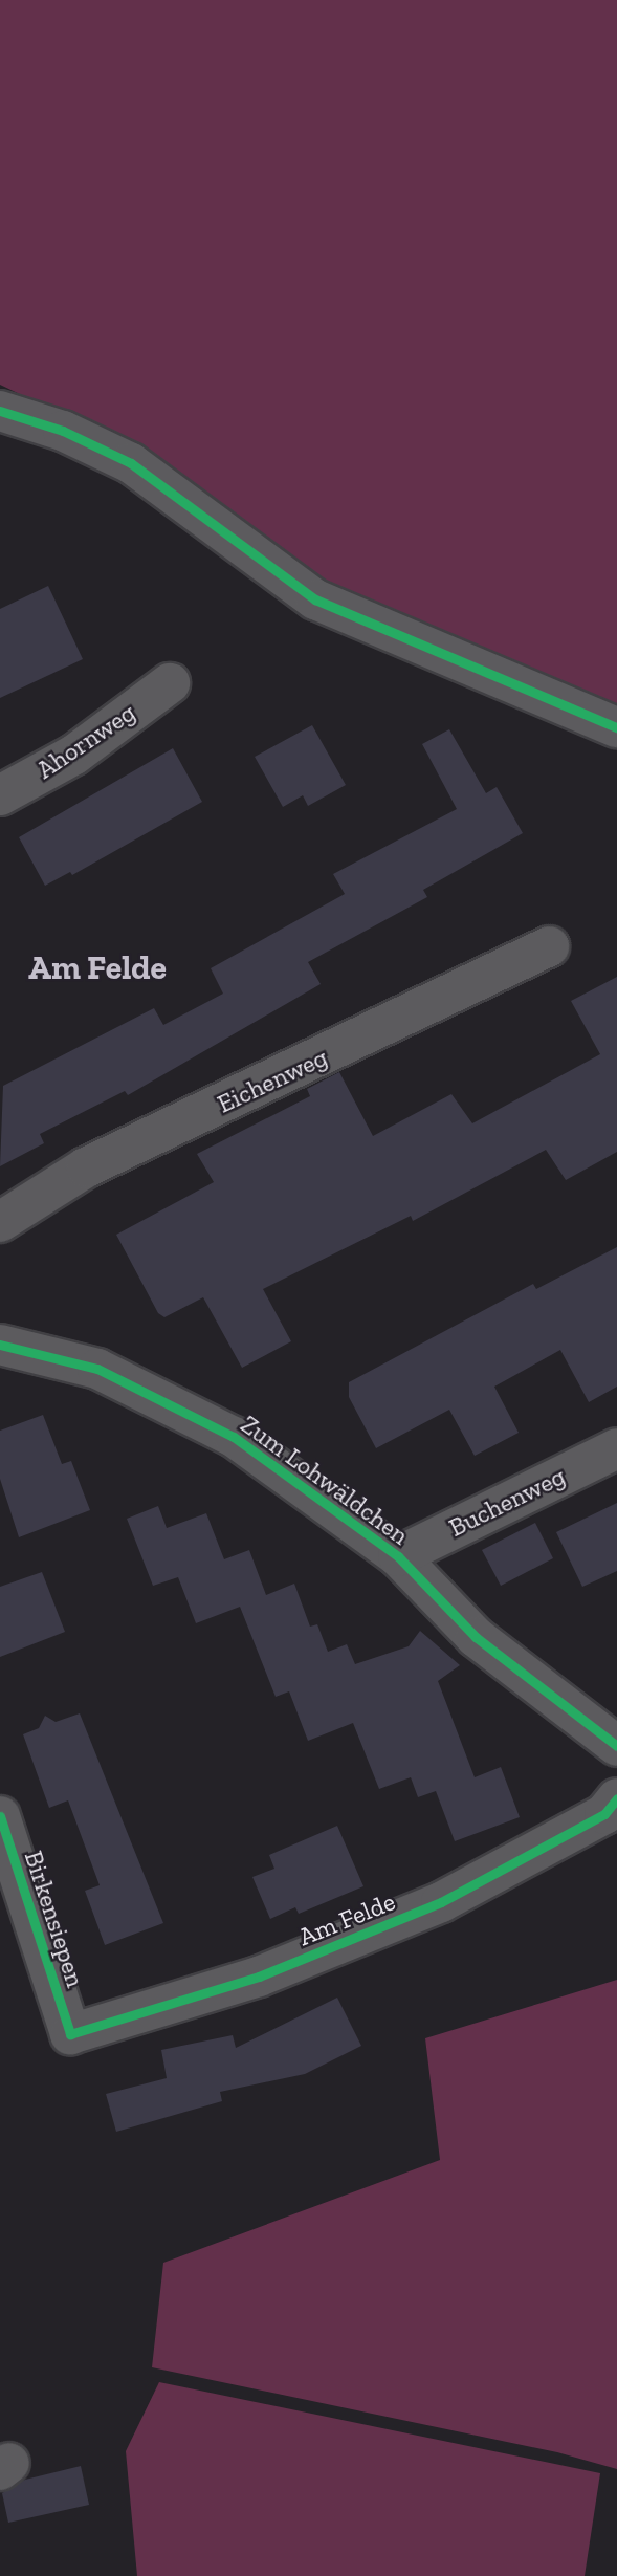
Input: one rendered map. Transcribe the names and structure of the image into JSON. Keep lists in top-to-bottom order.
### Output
{
  "streets": {
    "street": [
      "Ahornweg",
      "Eichenweg",
      "Zum Lohwäldchen",
      "Buchenweg",
      "Birkensiepen",
      "Am Felde"
    ]
  },
  "crossings": [
    ["Zum Lohwäldchen", "Buchenweg"],
    ["Birkensiepen", "Am Felde"]
  ],
  "districts": ["Am Felde"]
}
